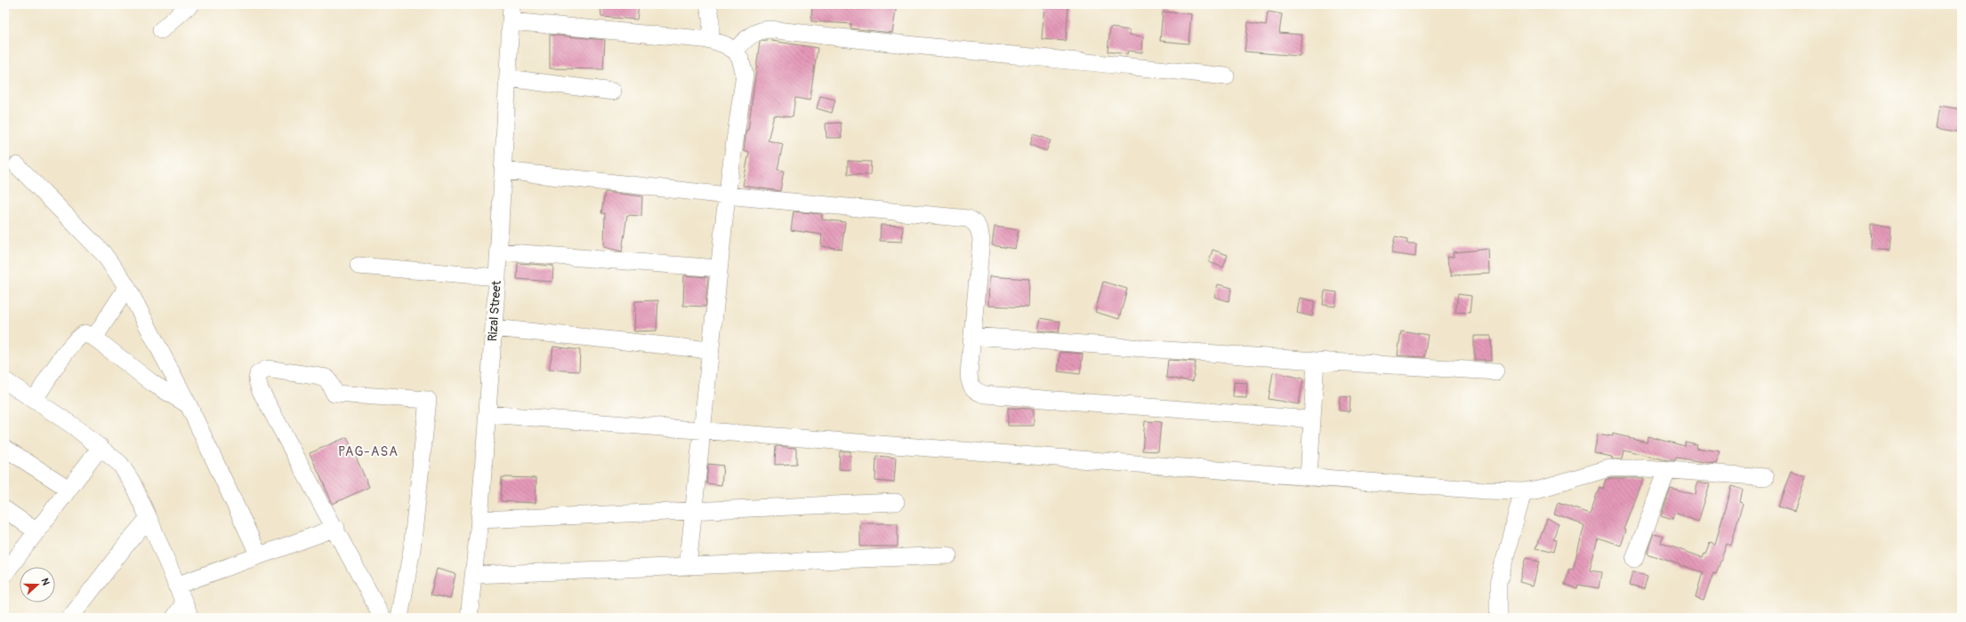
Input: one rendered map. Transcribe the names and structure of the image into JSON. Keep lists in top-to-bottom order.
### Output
{
  "streets": {
    "street": ["Rizal Street"]
  },
  "districts": ["PAG-ASA"],
  "north": "right"
}
